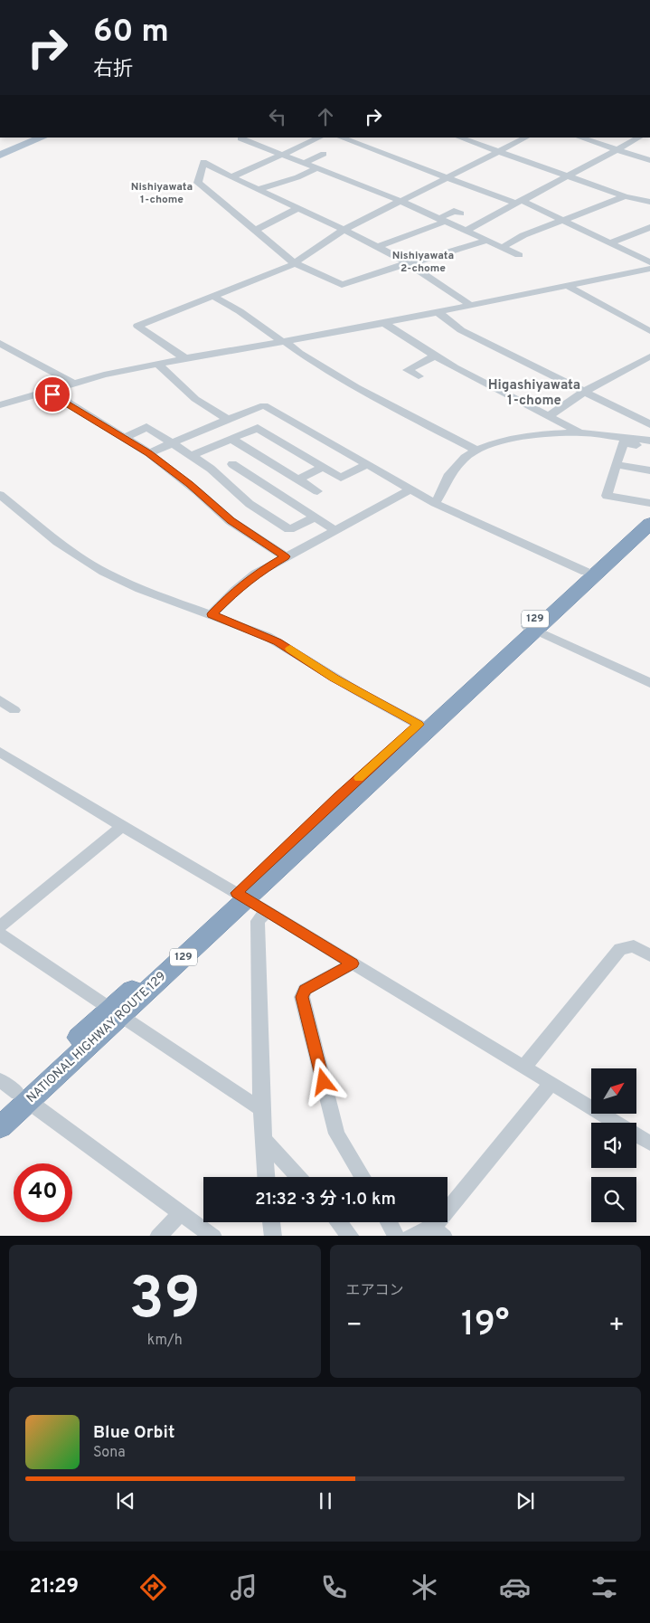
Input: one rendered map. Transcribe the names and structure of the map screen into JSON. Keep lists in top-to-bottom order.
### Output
{
  "streets": {
    "highway": ["129", "NATIONAL HIGHWAY ROUTE 129"]
  },
  "districts": ["Nishiyawata 1-chome", "Nishiyawata 2-chome", "Higashiyawata 1-chome"],
  "north": "top right",
  "page": {
    "turn": ["60 m", "右折"],
    "limit": "40",
    "trip": "21:32 · 3 分 · 1.0 km",
    "tile": [
      ["39", "km/h"],
      "エアコン"
    ],
    "heat": ["−", "19°", "+"],
    "song": ["Blue Orbit", "Sona"],
    "tabs": "21:29"
  }
}
